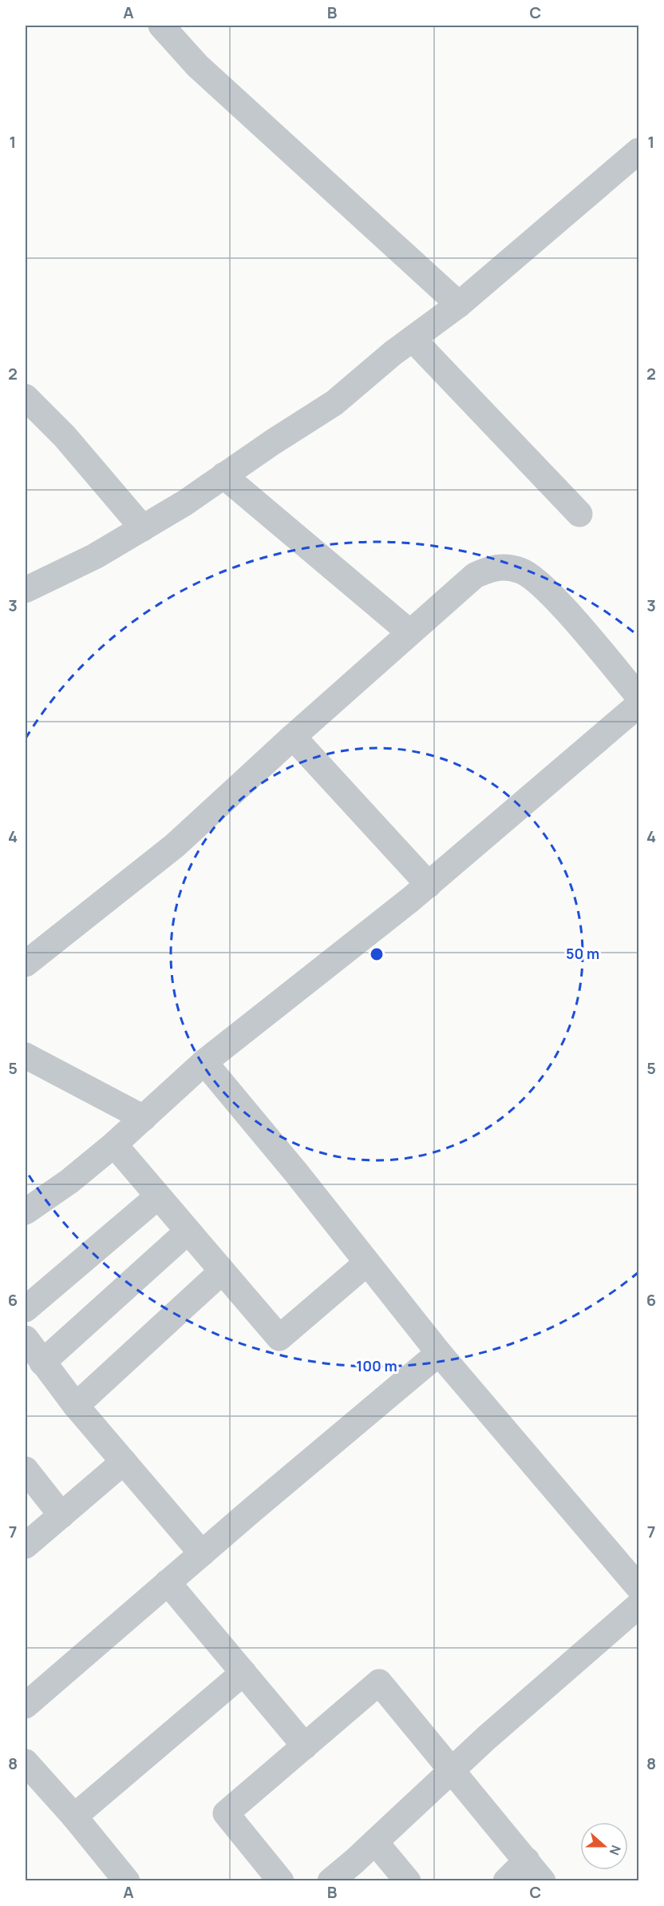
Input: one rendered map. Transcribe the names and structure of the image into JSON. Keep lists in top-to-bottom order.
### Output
{
  "north": "right",
  "grid": {
    "columns": ["A", "B", "C"],
    "rows": [
      "1",
      "2",
      "3",
      "4",
      "5",
      "6",
      "7",
      "8"
    ]
  },
  "rings": ["50 m", "100 m"]
}
